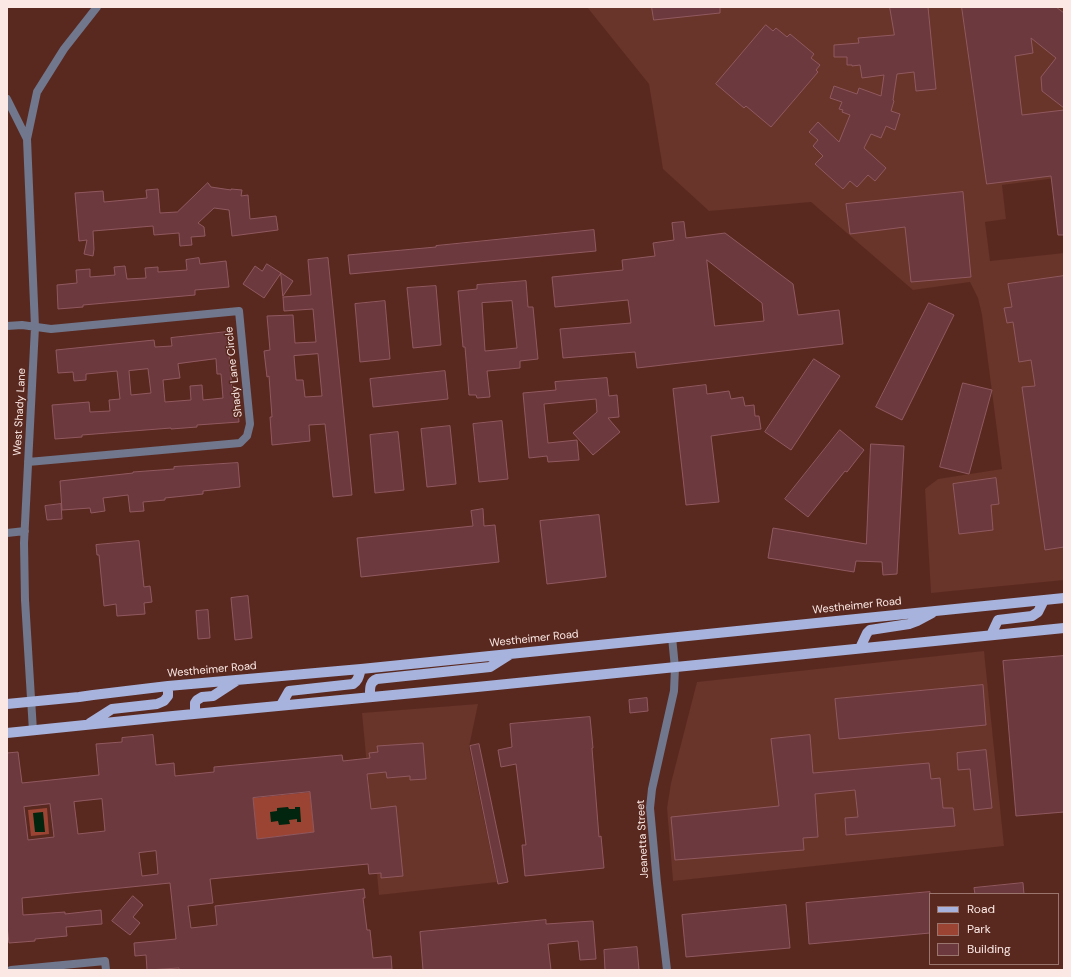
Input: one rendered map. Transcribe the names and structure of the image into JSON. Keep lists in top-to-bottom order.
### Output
{
  "streets": {
    "main road": ["Westheimer Road"],
    "street": ["Shady Lane Circle", "West Shady Lane", "Jeanetta Street"]
  },
  "crossings": [
    ["Shady Lane Circle", "West Shady Lane"],
    ["West Shady Lane", "Westheimer Road"],
    ["Westheimer Road", "Jeanetta Street"]
  ],
  "legend": ["Road", "Park", "Building"]
}
